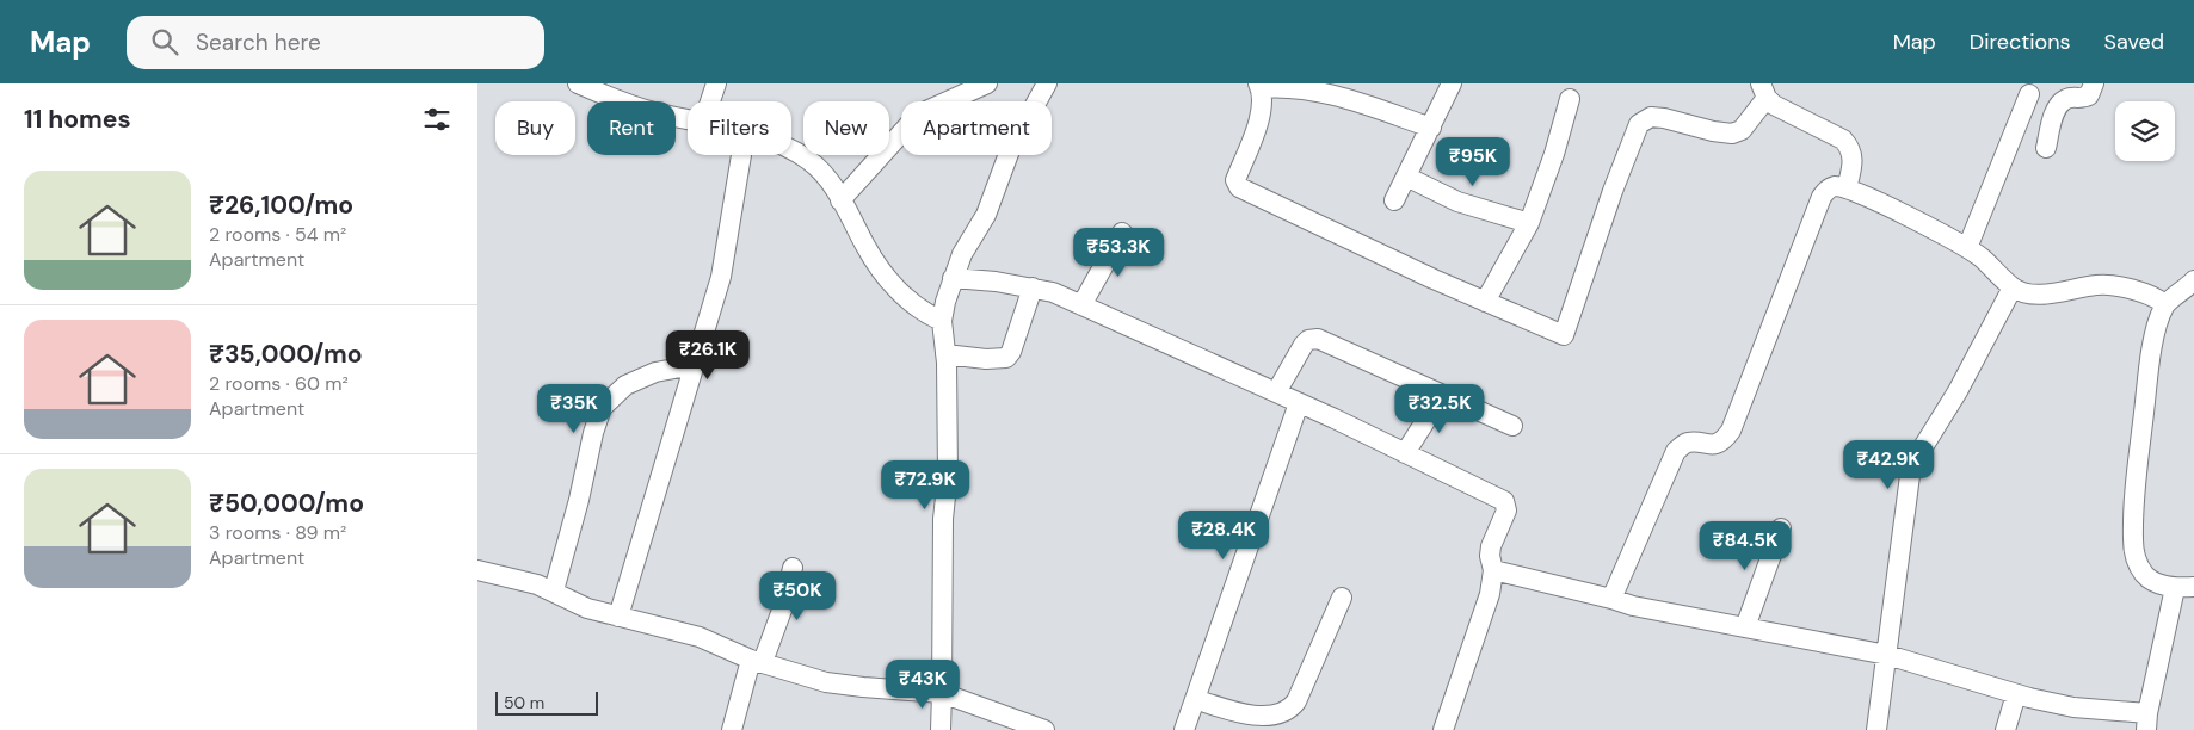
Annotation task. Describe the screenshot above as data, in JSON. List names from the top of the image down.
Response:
{
  "scale_bar": "50 m",
  "page": {
    "header": "Map",
    "search": "Search here",
    "nav": ["Map", "Directions", "Saved"],
    "heading": "11 homes",
    "chip": [
      "Buy",
      "Rent",
      "Filters",
      "New",
      "Apartment"
    ],
    "price": [
      "₹95K",
      "₹53.3K",
      "₹26.1K",
      "₹35K",
      "₹32.5K",
      "₹42.9K",
      "₹72.9K",
      "₹28.4K",
      "₹84.5K",
      "₹50K",
      "₹43K"
    ],
    "list": [
      {
        "name": "₹26,100/mo",
        "note": "2 rooms · 54 m² · Apartment"
      },
      {
        "name": "₹35,000/mo",
        "note": "2 rooms · 60 m² · Apartment"
      },
      {
        "name": "₹50,000/mo",
        "note": "3 rooms · 89 m² · Apartment"
      }
    ],
    "scale": "50 m"
  }
}
